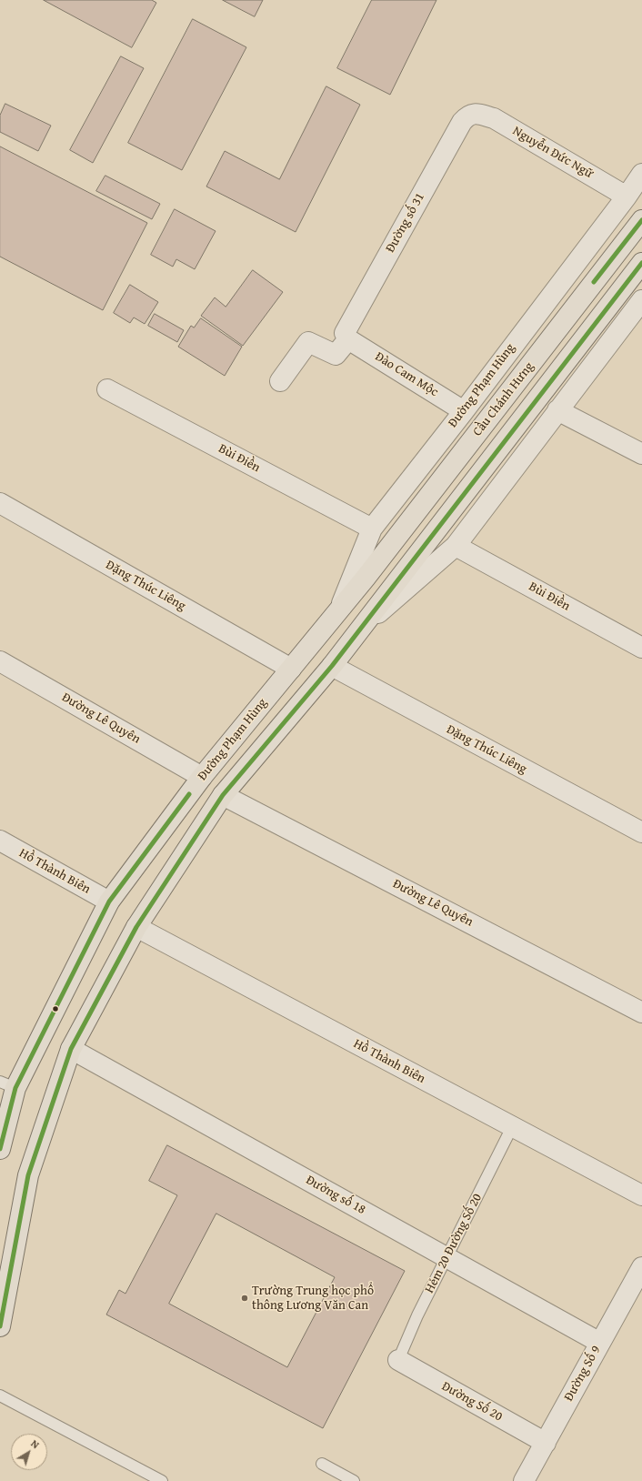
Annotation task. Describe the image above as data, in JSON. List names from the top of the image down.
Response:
{
  "streets": {
    "main road": ["Đường Phạm Hùng", "Cầu Chánh Hưng"],
    "street": [
      "Nguyễn Đức Ngữ",
      "Đường số 31",
      "Đào Cam Mộc",
      "Bùi Điền",
      "Đặng Thúc Liêng",
      "Đường Lê Quyên",
      "Hồ Thành Biên",
      "Đường số 18",
      "Đường Số 9",
      "Đường Số 20"
    ],
    "lane": ["Hẻm 20 Đường Số 20"]
  },
  "crossings": [
    ["Nguyễn Đức Ngữ", "Đường số 31"],
    ["Nguyễn Đức Ngữ", "Đường Phạm Hùng"],
    ["Đường số 31", "Đào Cam Mộc"],
    ["Đào Cam Mộc", "Đường Phạm Hùng"],
    ["Đường Phạm Hùng", "Cầu Chánh Hưng"],
    ["Đường Phạm Hùng", "Bùi Điền"],
    ["Đường Phạm Hùng", "Đặng Thúc Liêng"],
    ["Đường Phạm Hùng", "Đường Lê Quyên"],
    ["Đường Phạm Hùng", "Hồ Thành Biên"],
    ["Hồ Thành Biên", "Hẻm 20 Đường Số 20"],
    ["Đường số 18", "Hẻm 20 Đường Số 20"],
    ["Đường số 18", "Đường Số 9"],
    ["Hẻm 20 Đường Số 20", "Đường Số 20"],
    ["Đường Số 9", "Đường Số 20"]
  ],
  "places": ["Trường Trung học phổ thông Lương Văn Can"],
  "north": "top right"
}
